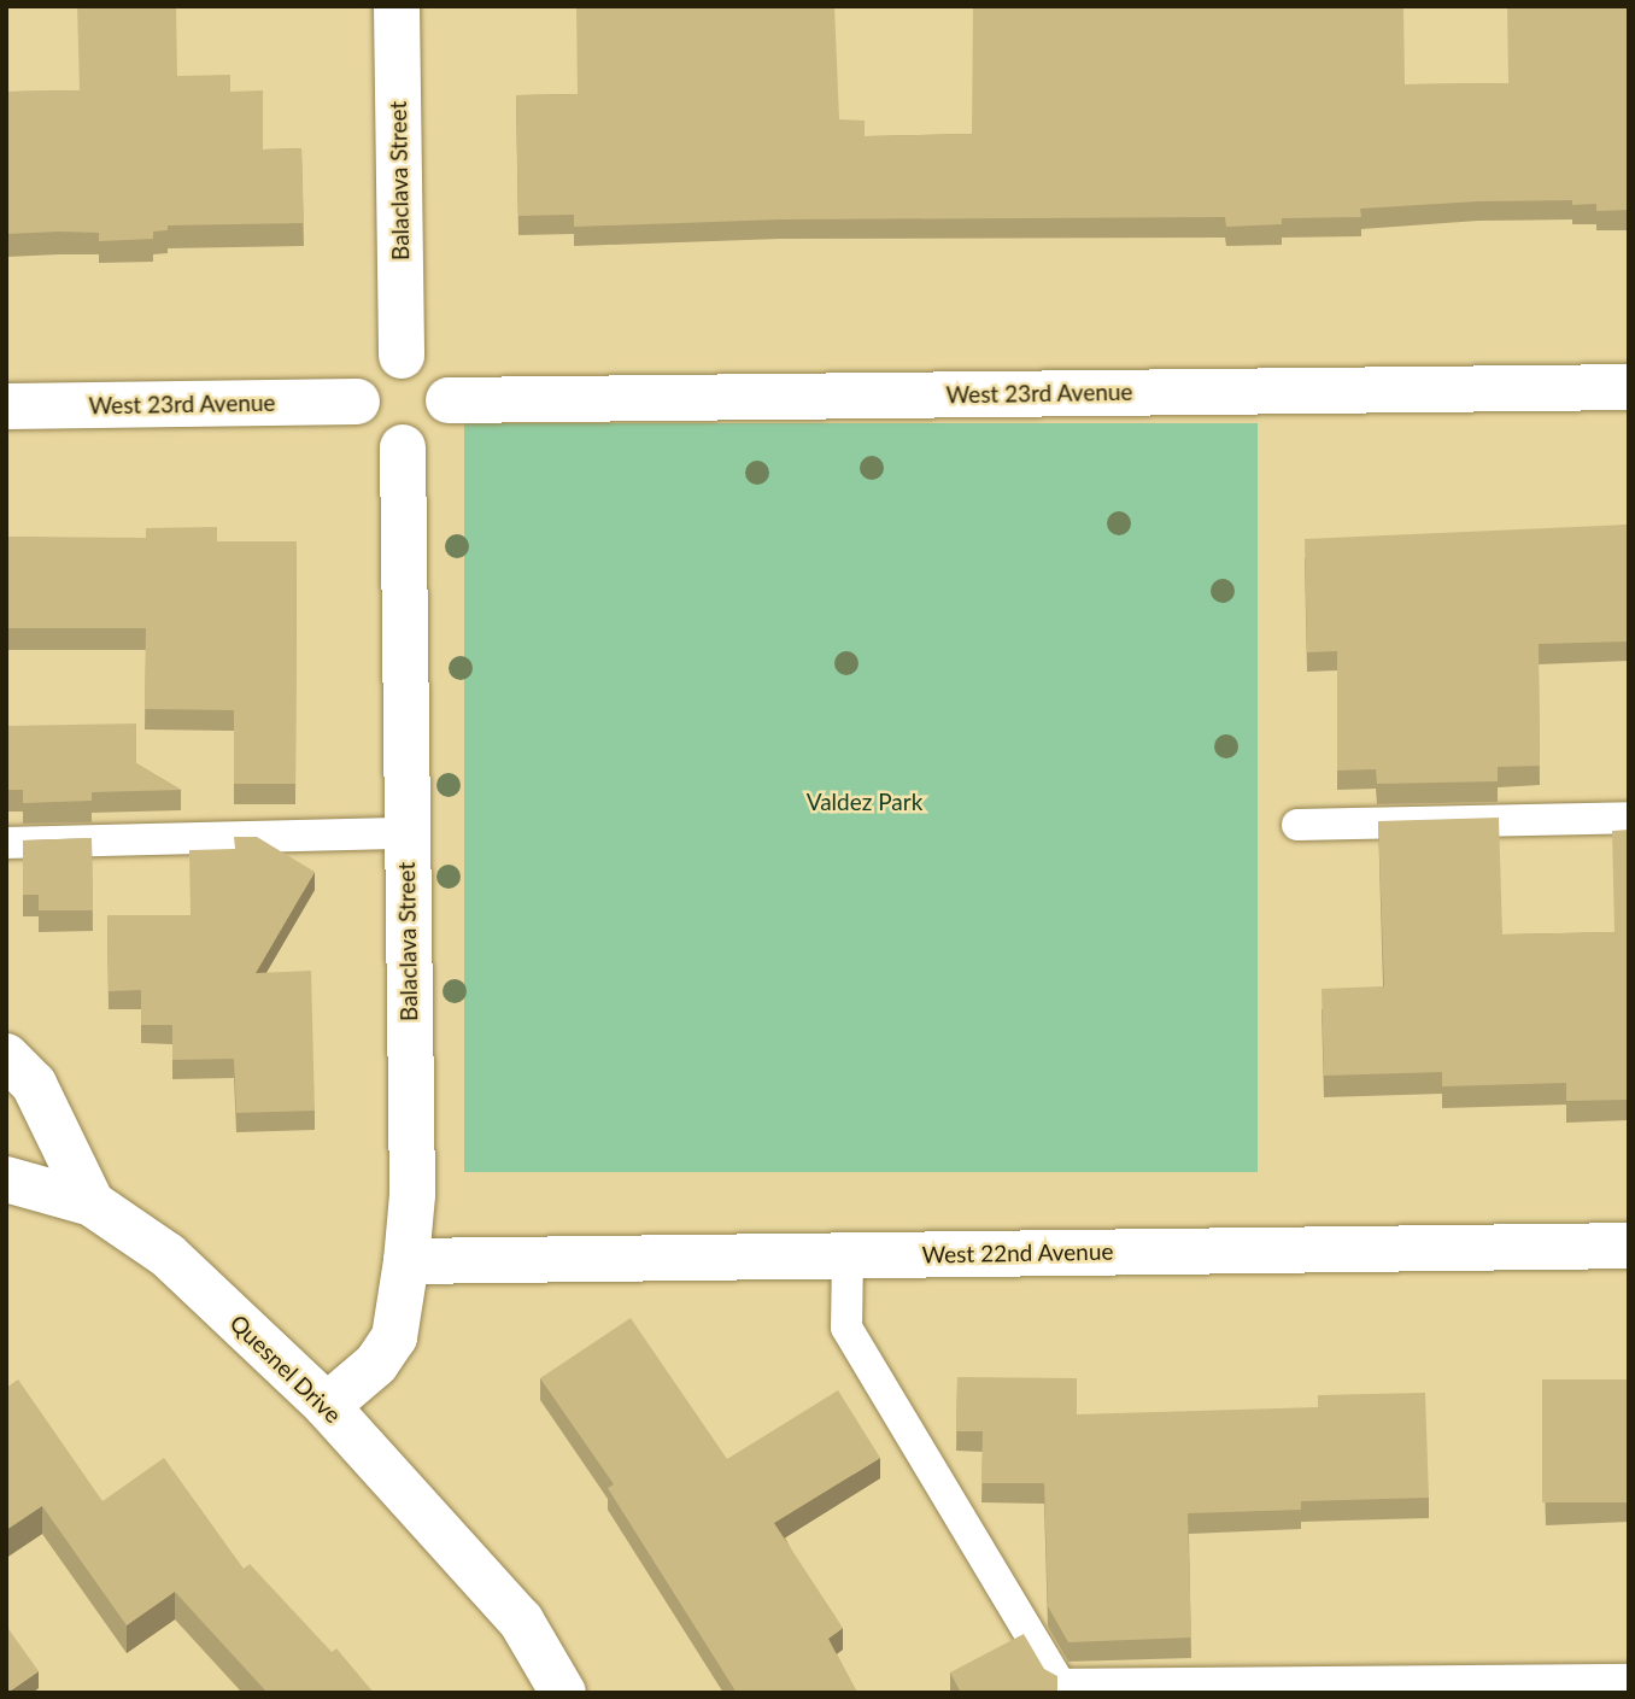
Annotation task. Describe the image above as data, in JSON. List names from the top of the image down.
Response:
{
  "streets": {
    "street": [
      "Balaclava Street",
      "West 23rd Avenue",
      "West 22nd Avenue",
      "Quesnel Drive"
    ]
  },
  "crossings": [
    ["Balaclava Street", "West 23rd Avenue"],
    ["Balaclava Street", "West 22nd Avenue"],
    ["Balaclava Street", "Quesnel Drive"]
  ],
  "parks": ["Valdez Park"]
}
